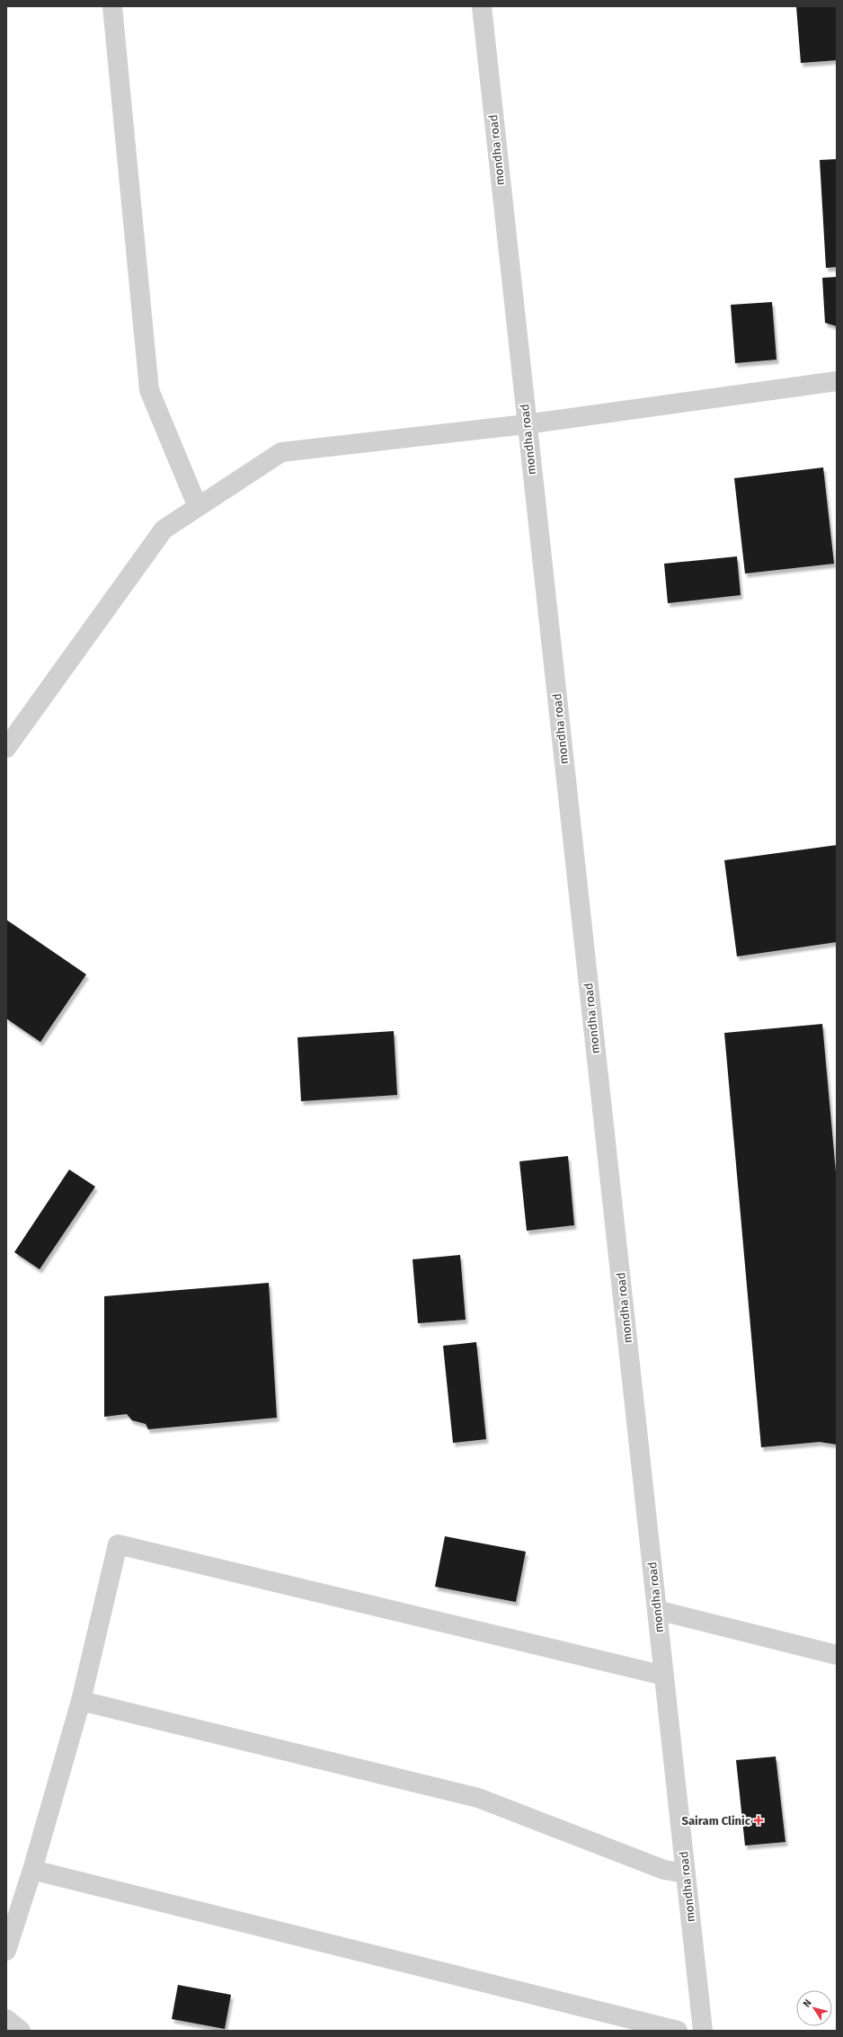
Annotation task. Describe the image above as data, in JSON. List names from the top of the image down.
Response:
{
  "streets": {
    "street": ["mondha road"]
  },
  "places": {
    "health": ["Sairam Clinic"]
  },
  "north": "top left"
}
